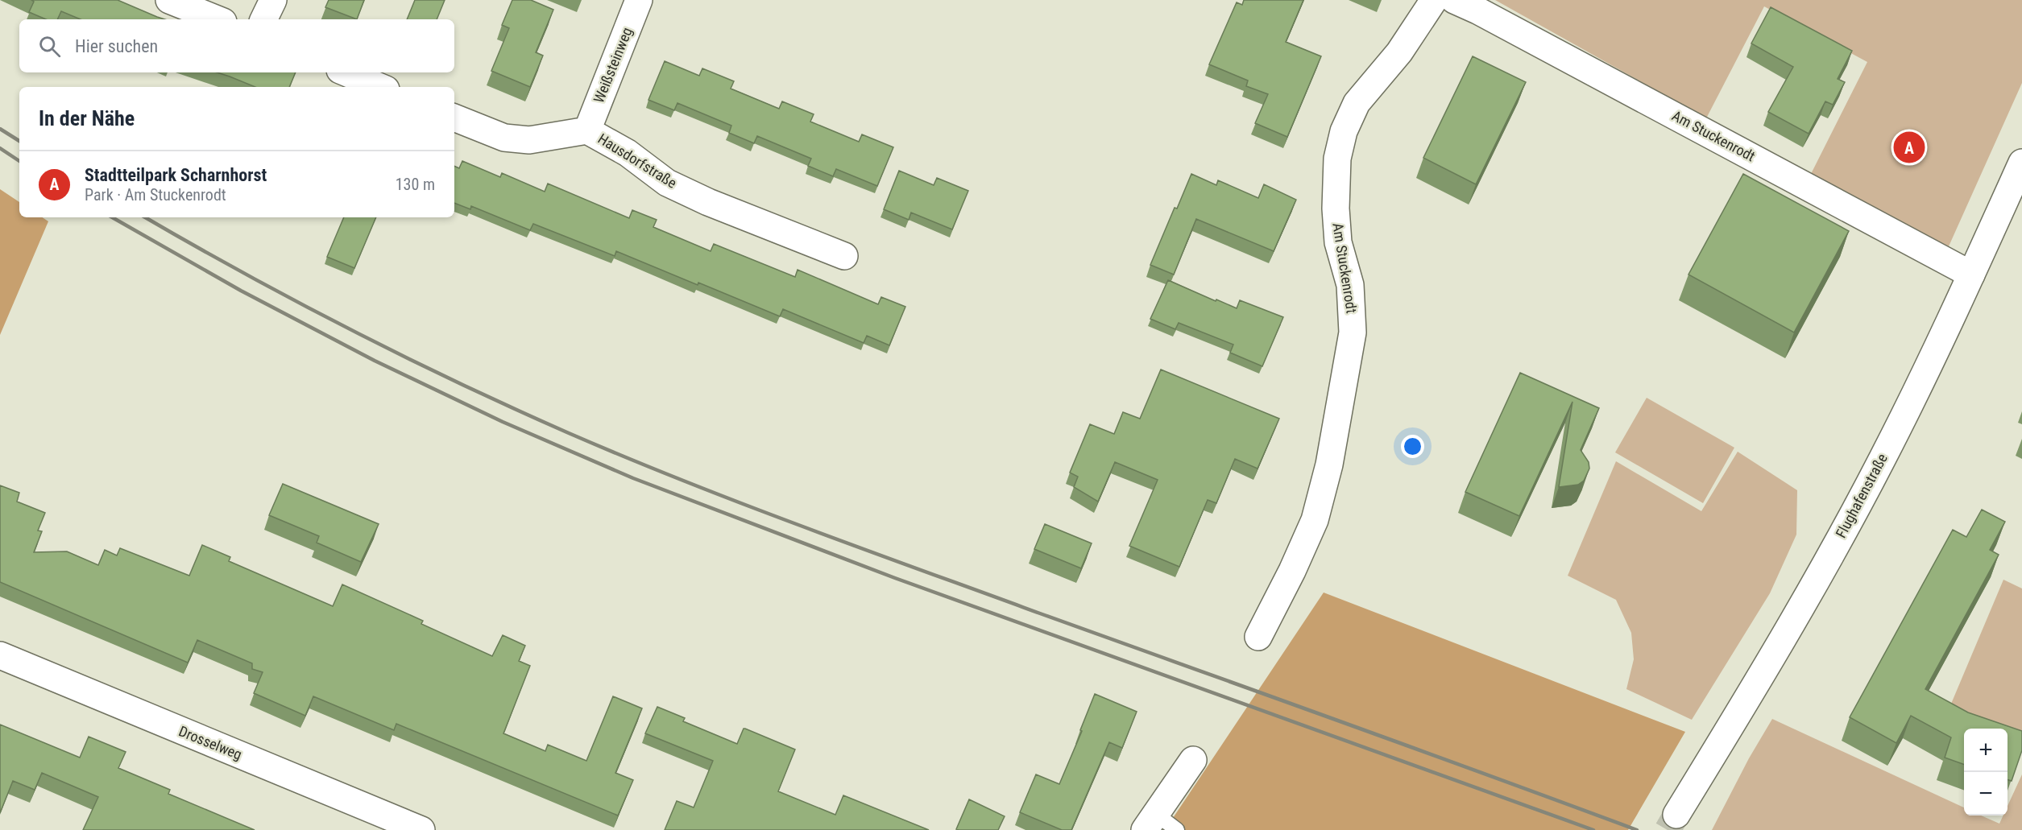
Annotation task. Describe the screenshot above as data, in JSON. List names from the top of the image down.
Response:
{
  "streets": {
    "street": [
      "Weißsteinweg",
      "Am Stuckenrodt",
      "Hausdorfstraße",
      "Flughafenstraße",
      "Drosselweg"
    ]
  },
  "crossings": [
    ["Weißsteinweg", "Hausdorfstraße"],
    ["Am Stuckenrodt", "Flughafenstraße"]
  ],
  "page": {
    "search": "Hier suchen",
    "heading": "In der Nähe",
    "pins": "A",
    "list": [
      {
        "mark": "A",
        "name": "Stadtteilpark Scharnhorst",
        "note": "Park · Am Stuckenrodt",
        "value": "130 m"
      }
    ],
    "map_buttons": ["+", "−"]
  }
}
